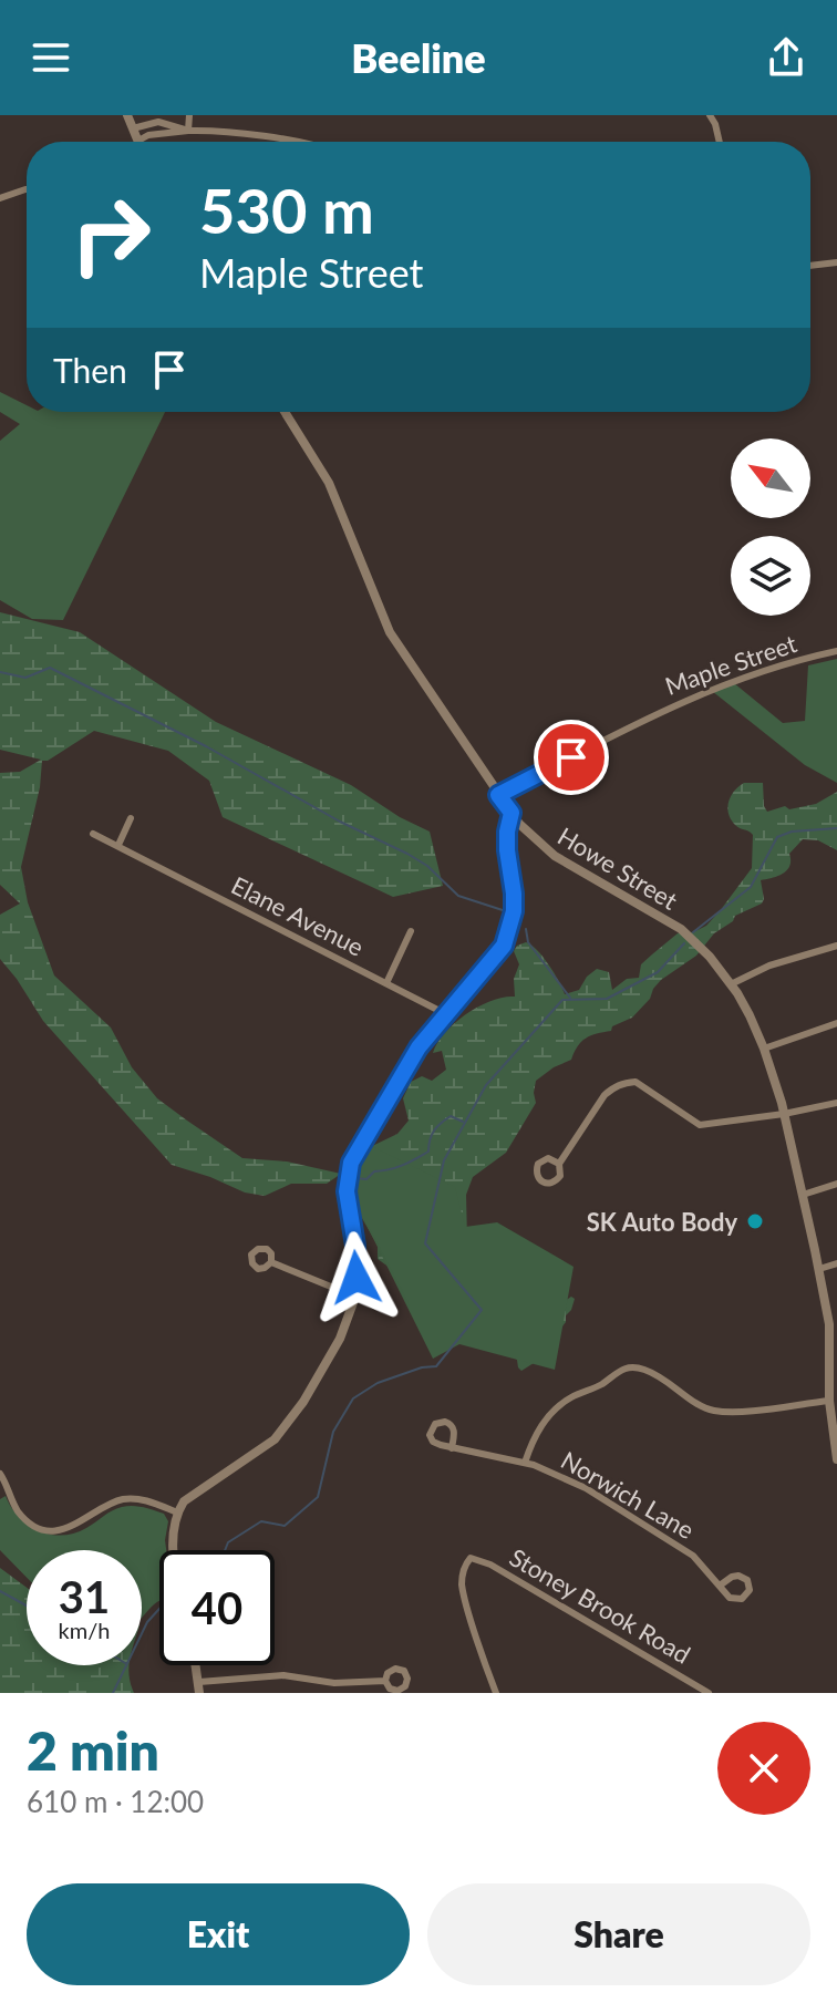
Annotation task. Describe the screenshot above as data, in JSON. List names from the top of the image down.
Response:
{
  "streets": {
    "street": [
      "Maple Street",
      "Howe Street",
      "Elane Avenue",
      "Norwich Lane",
      "Stoney Brook Road"
    ]
  },
  "crossings": [
    ["Maple Street", "Howe Street"]
  ],
  "places": ["SK Auto Body"],
  "north": "top left",
  "page": {
    "header": "Beeline",
    "turn": ["530 m", "Maple Street"],
    "then": "Then",
    "speed": "31 km/h",
    "limit": "40",
    "heading": ["2 min", "610 m · 12:00"],
    "buttons": ["Exit", "Share"]
  }
}
